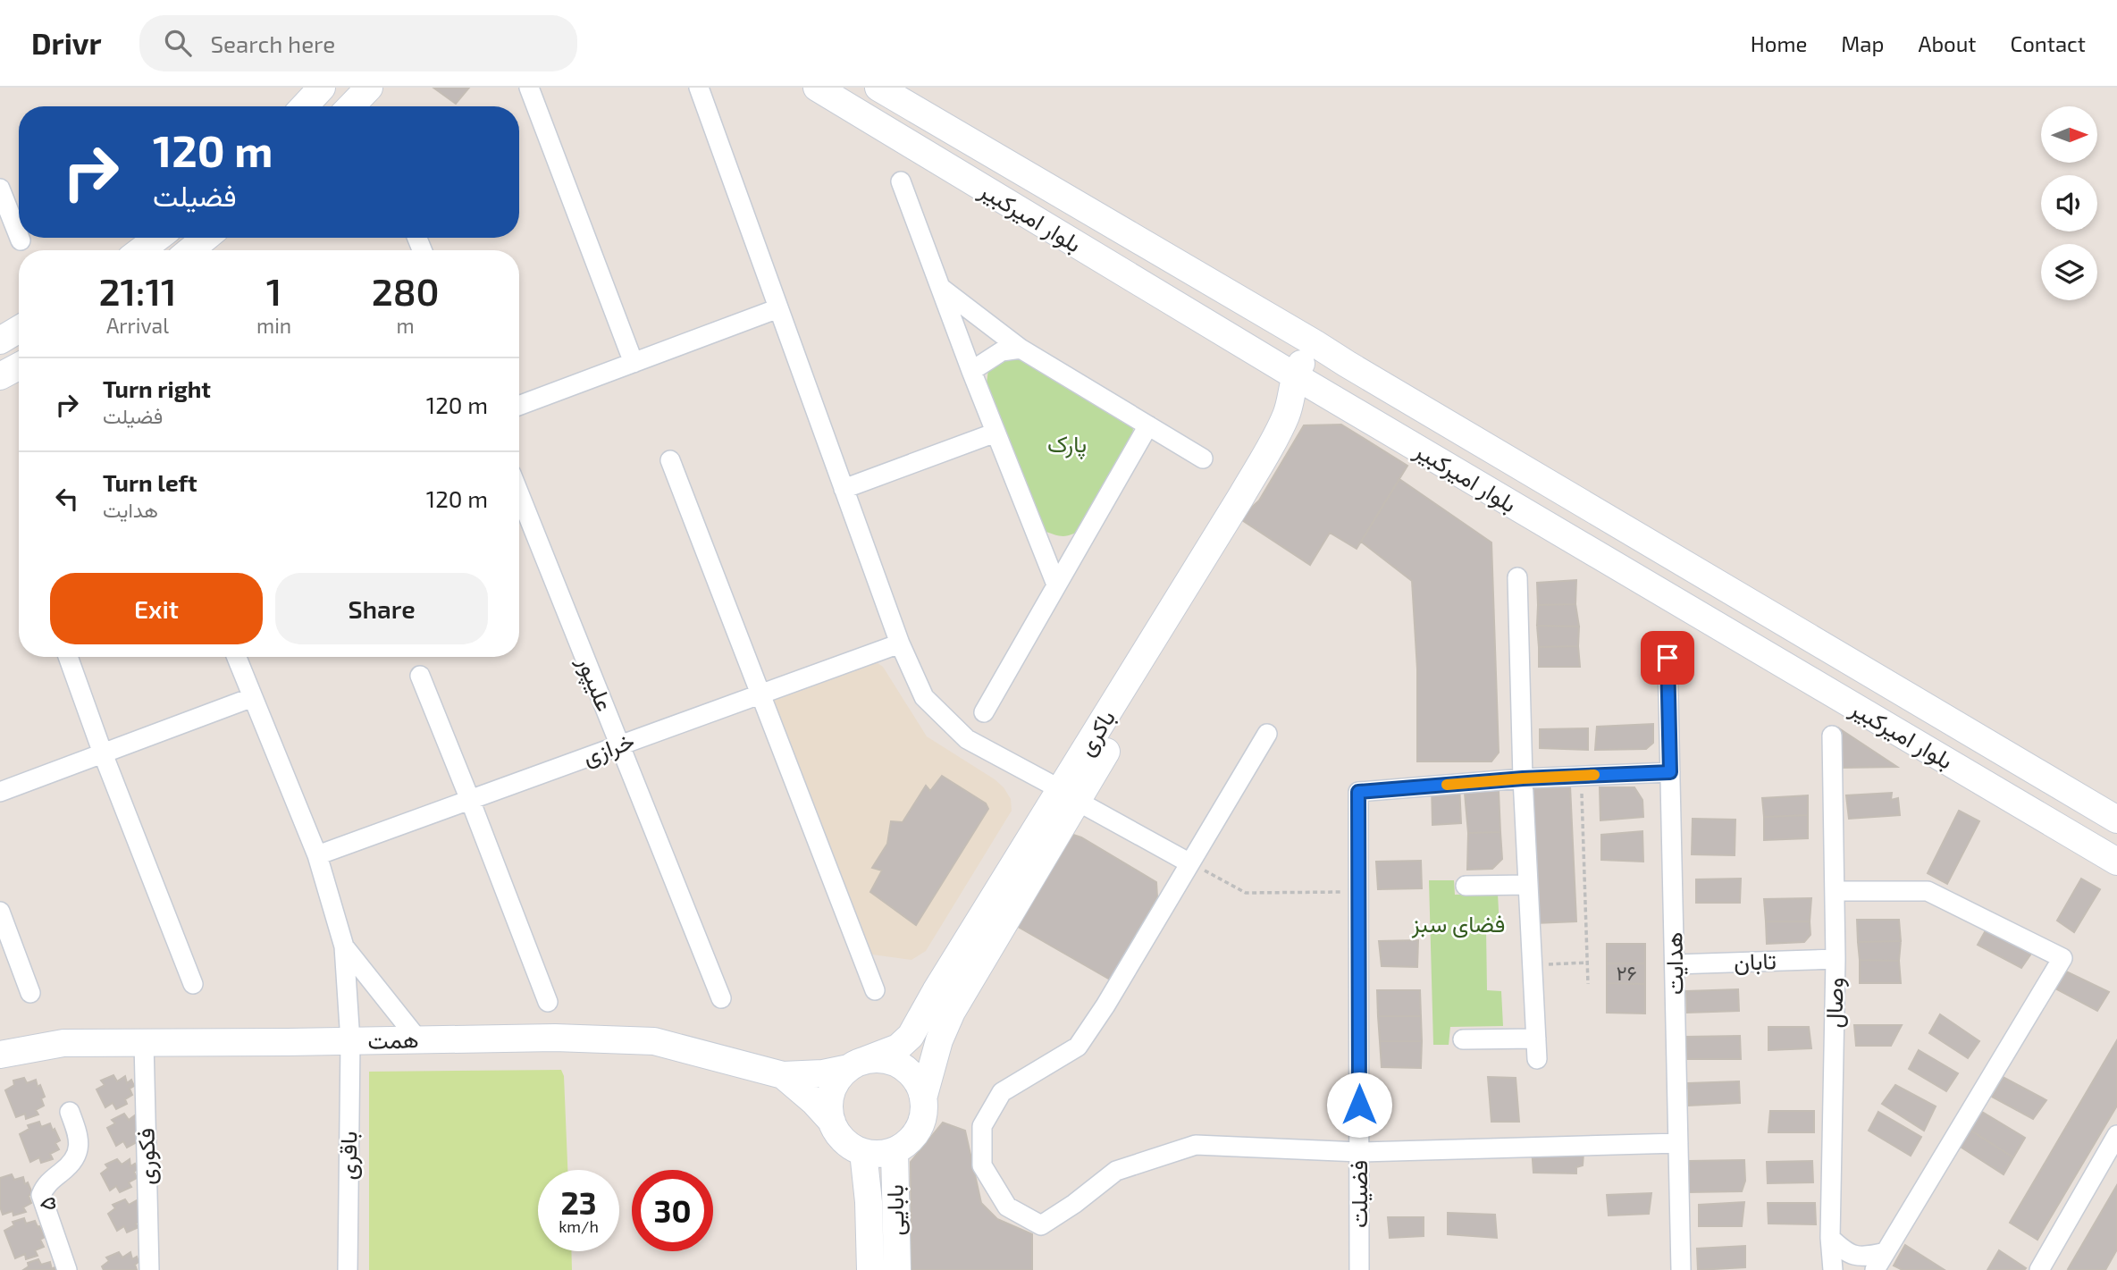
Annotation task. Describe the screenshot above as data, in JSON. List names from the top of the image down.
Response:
{
  "streets": {
    "street": [
      "بلوار امیرکبیر",
      "علیپور",
      "باکری",
      "خرازی",
      "تابان",
      "هدایت",
      "وصال",
      "همت",
      "باقری",
      "فکوری",
      "فضیلت",
      "۵",
      "بابایی"
    ]
  },
  "crossings": [
    ["بلوار امیرکبیر", "باکری"],
    ["علیپور", "خرازی"],
    ["باکری", "بابایی"],
    ["تابان", "هدایت"],
    ["تابان", "وصال"],
    ["هدایت", "فضیلت"],
    ["همت", "باقری"],
    ["همت", "فکوری"]
  ],
  "parks": ["پارک", "فضای سبز"],
  "house_numbers": ["۲۶"],
  "north": "right",
  "page": {
    "header": "Drivr",
    "search": "Search here",
    "nav": [
      "Home",
      "Map",
      "About",
      "Contact"
    ],
    "turn": ["120 m", "فضیلت"],
    "eta": [
      "21:11",
      "Arrival",
      "1",
      "min",
      "280",
      "m"
    ],
    "list": [
      {
        "name": "Turn right",
        "note": "فضیلت",
        "value": "120 m"
      },
      {
        "name": "Turn left",
        "note": "هدایت",
        "value": "120 m"
      }
    ],
    "buttons": ["Exit", "Share"],
    "speed": "23 km/h",
    "limit": "30"
  }
}
